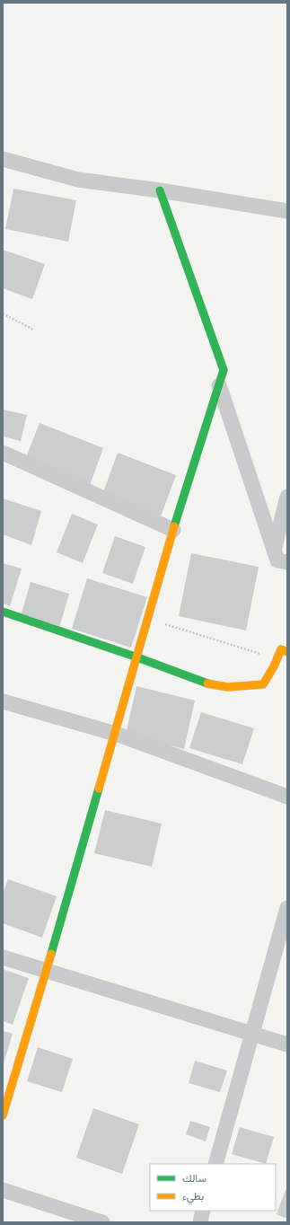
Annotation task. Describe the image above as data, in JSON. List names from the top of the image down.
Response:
{
  "legend": ["سالك", "بطيء"]
}
